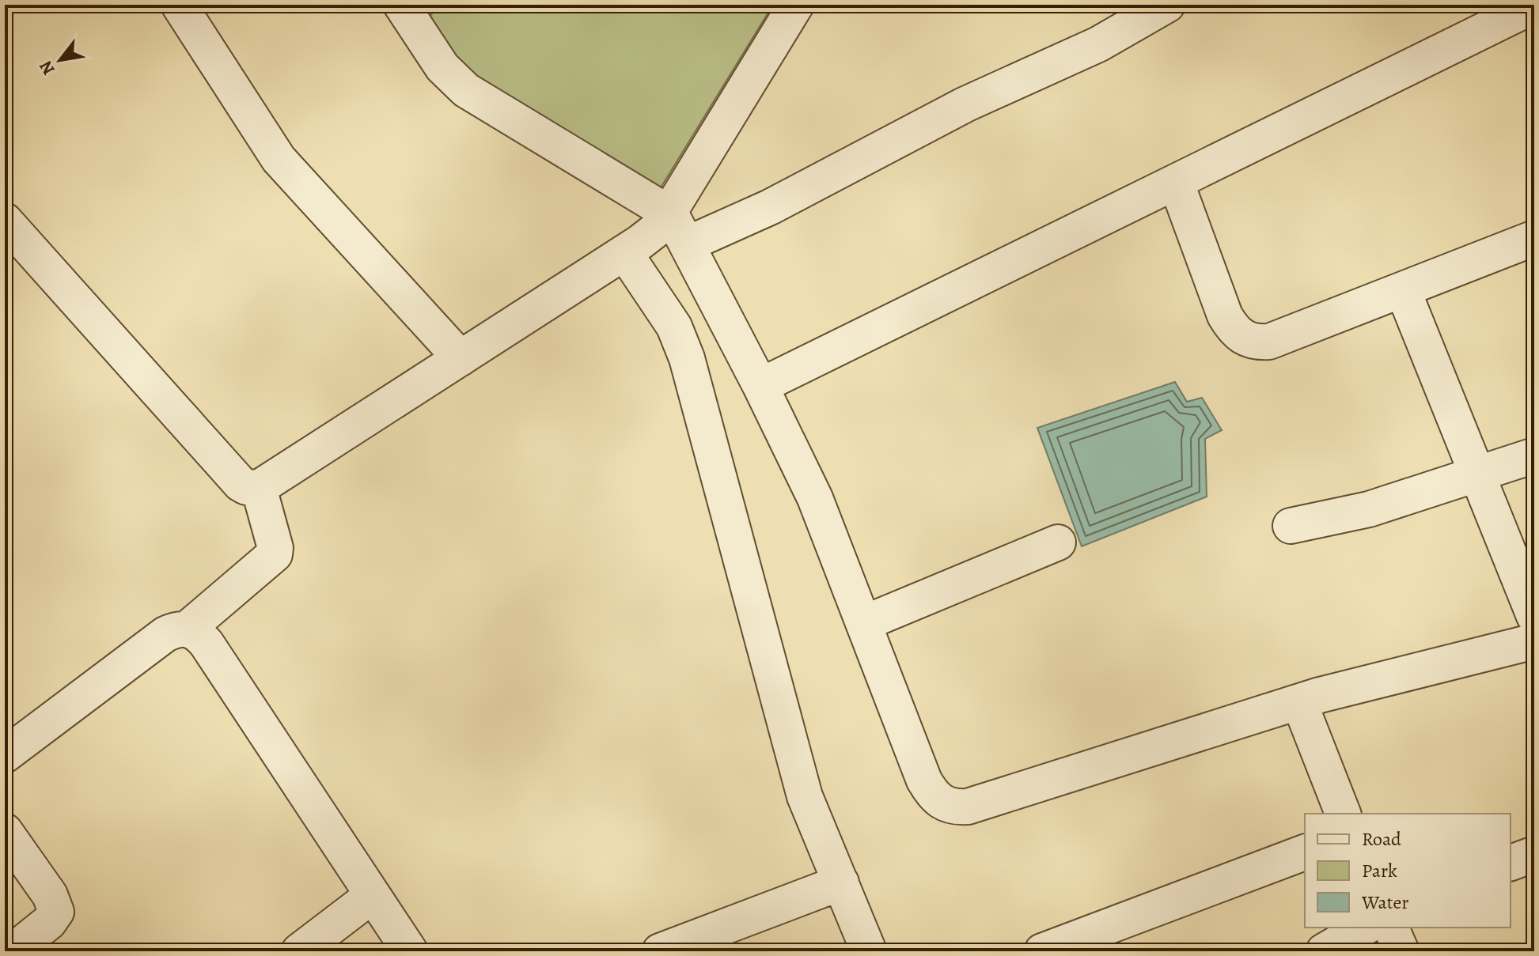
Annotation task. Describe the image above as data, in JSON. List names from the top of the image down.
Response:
{
  "legend": ["Road", "Park", "Water"],
  "north": "bottom left"
}
